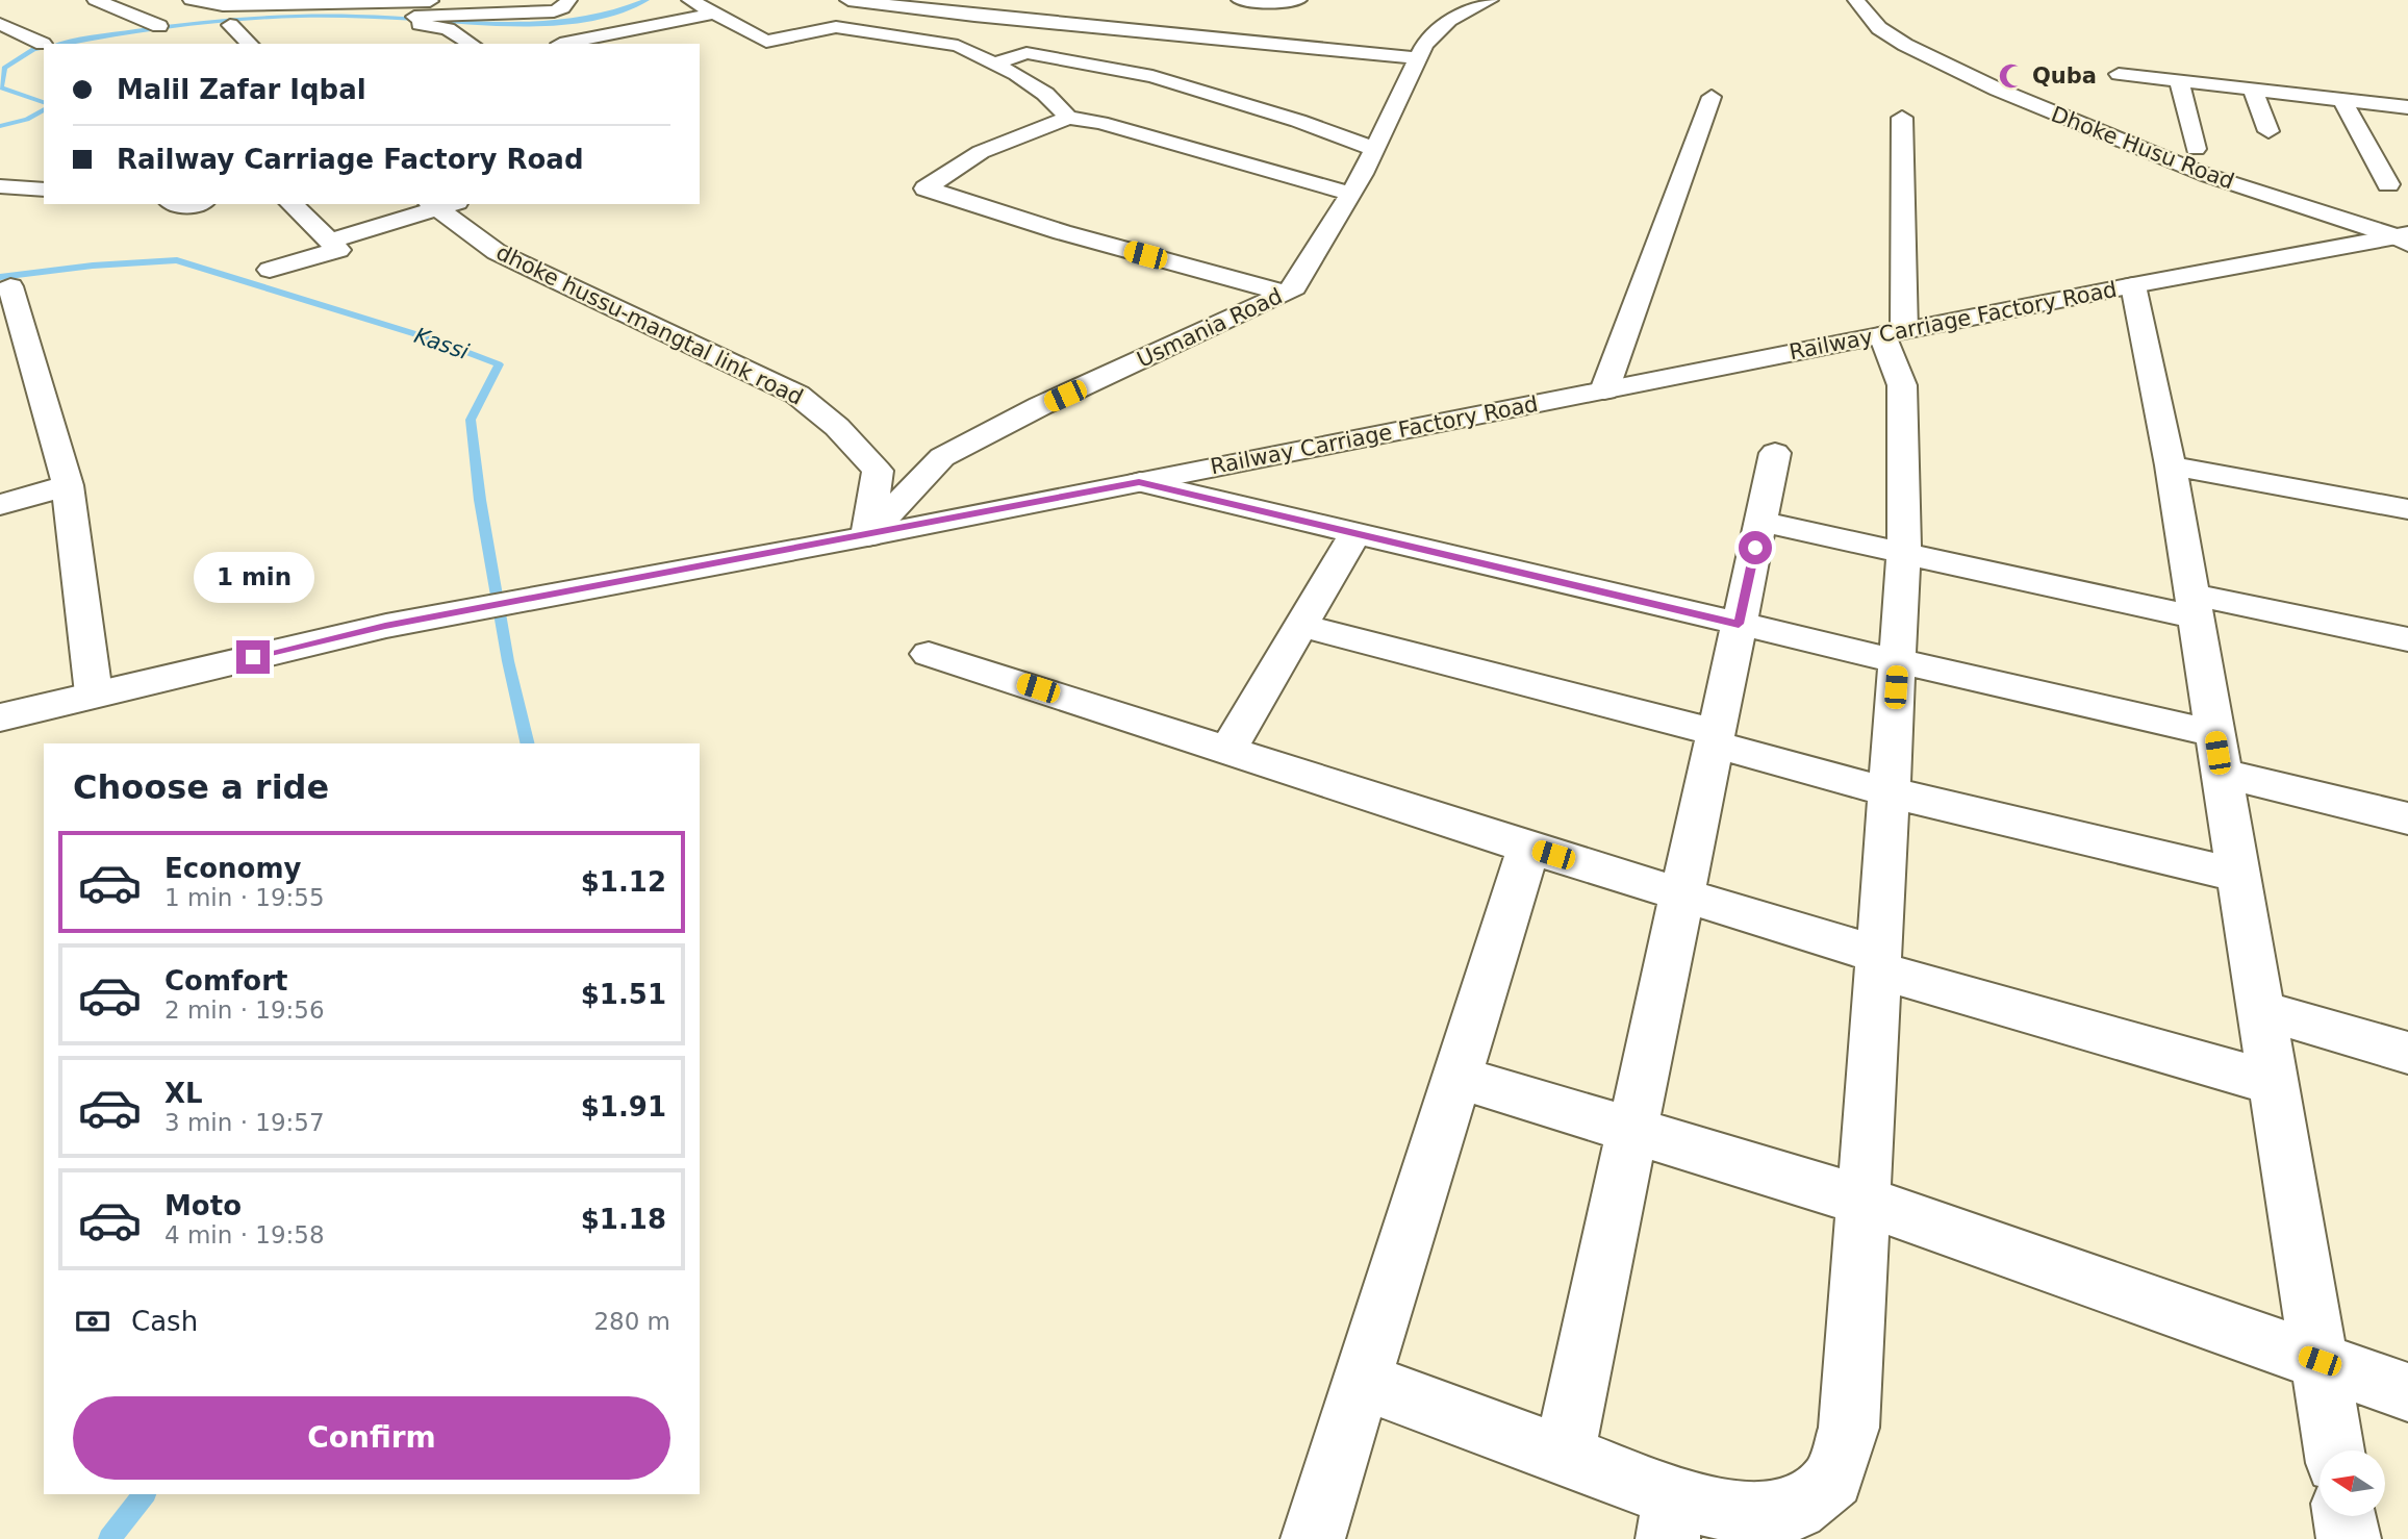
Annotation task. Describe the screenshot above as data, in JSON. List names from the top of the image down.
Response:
{
  "streets": {
    "street": [
      "Dhoke Husu Road",
      "Railway Carriage Factory Road",
      "dhoke hussu-mangtal link road",
      "Usmania Road"
    ]
  },
  "crossings": [
    ["Dhoke Husu Road", "Railway Carriage Factory Road"],
    ["Railway Carriage Factory Road", "dhoke hussu-mangtal link road"],
    ["Railway Carriage Factory Road", "Usmania Road"],
    ["dhoke hussu-mangtal link road", "Usmania Road"]
  ],
  "water": ["Kassi"],
  "places": {
    "mosque": ["Quba"]
  },
  "north": "left",
  "page": {
    "banner": ["Malil Zafar Iqbal", "Railway Carriage Factory Road"],
    "bubble": "1 min",
    "heading": "Choose a ride",
    "list": [
      {
        "name": "Economy",
        "note": "1 min · 19:55",
        "value": "$1.12"
      },
      {
        "name": "Comfort",
        "note": "2 min · 19:56",
        "value": "$1.51"
      },
      {
        "name": "XL",
        "note": "3 min · 19:57",
        "value": "$1.91"
      },
      {
        "name": "Moto",
        "note": "4 min · 19:58",
        "value": "$1.18"
      }
    ],
    "pay": ["Cash", "280 m"],
    "buttons": "Confirm"
  }
}
